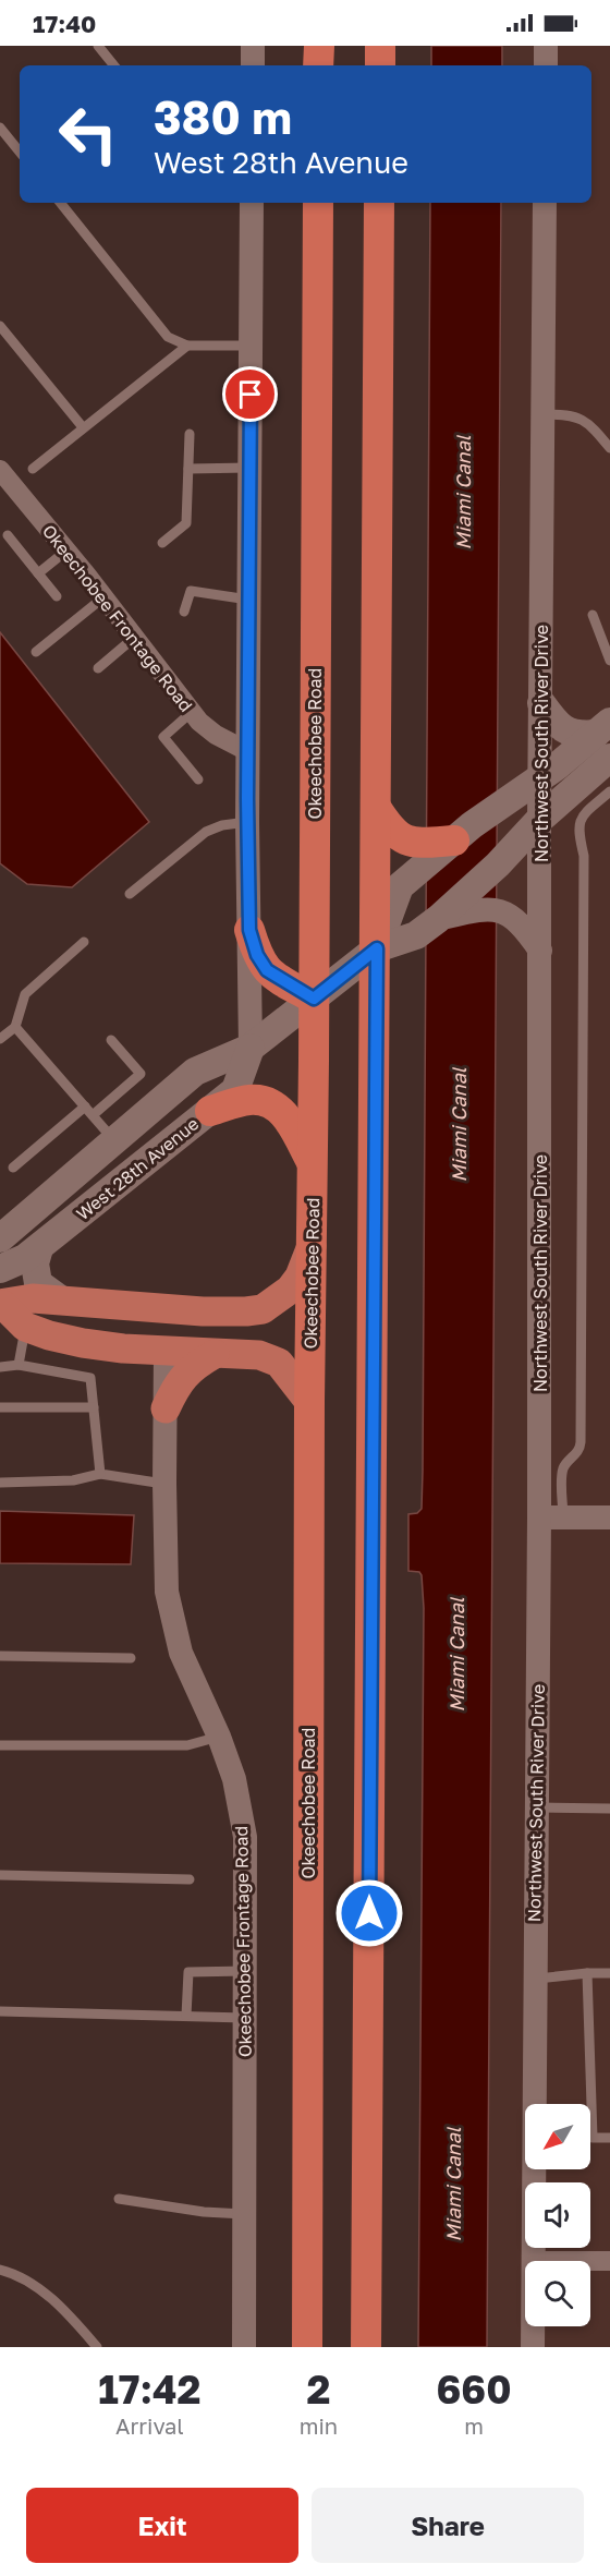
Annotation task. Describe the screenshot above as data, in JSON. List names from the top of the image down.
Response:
{
  "streets": {
    "highway": ["Okeechobee Road"],
    "main road": ["West 28th Avenue"],
    "street": ["Okeechobee Frontage Road", "Northwest South River Drive"]
  },
  "crossings": [
    ["Okeechobee Road", "West 28th Avenue"],
    ["Northwest South River Drive", "West 28th Avenue"]
  ],
  "water": ["Miami Canal"],
  "north": "bottom left",
  "page": {
    "status": "17:40",
    "turn": ["380 m", "West 28th Avenue"],
    "eta": [
      "17:42",
      "Arrival",
      "2",
      "min",
      "660",
      "m"
    ],
    "buttons": ["Exit", "Share"]
  }
}
